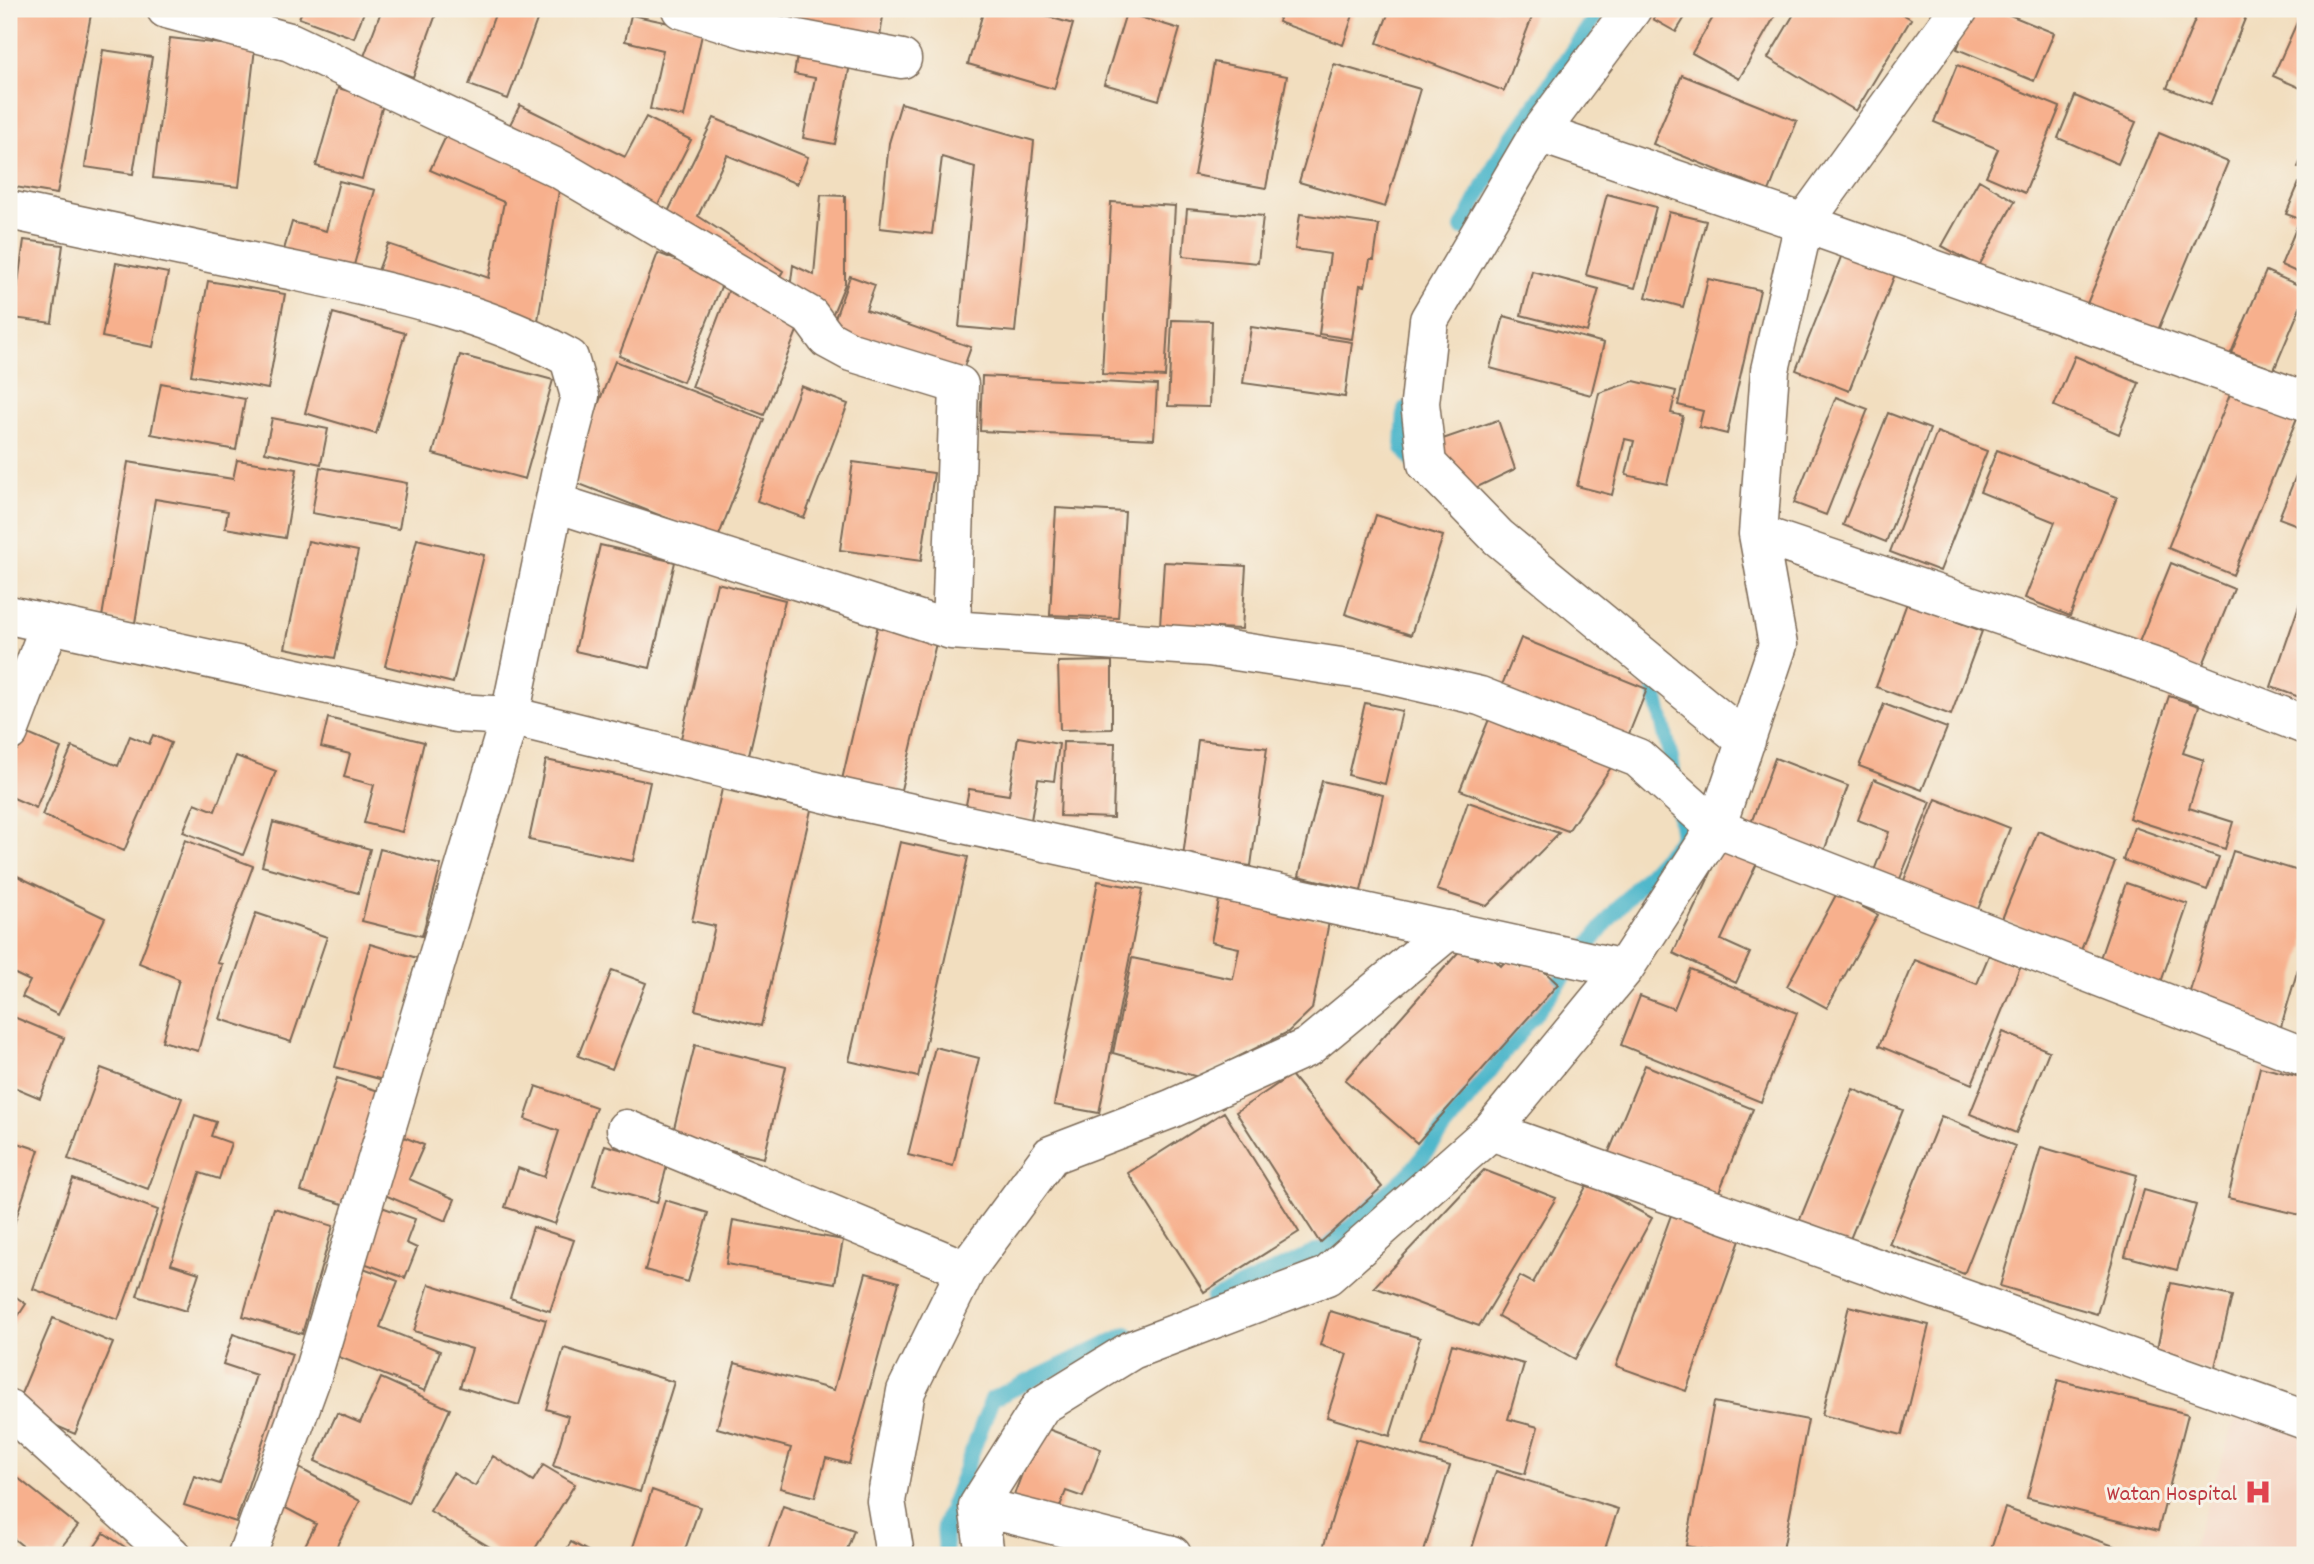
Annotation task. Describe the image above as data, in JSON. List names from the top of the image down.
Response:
{
  "places": {
    "hospital": ["Watan Hospital"]
  }
}
